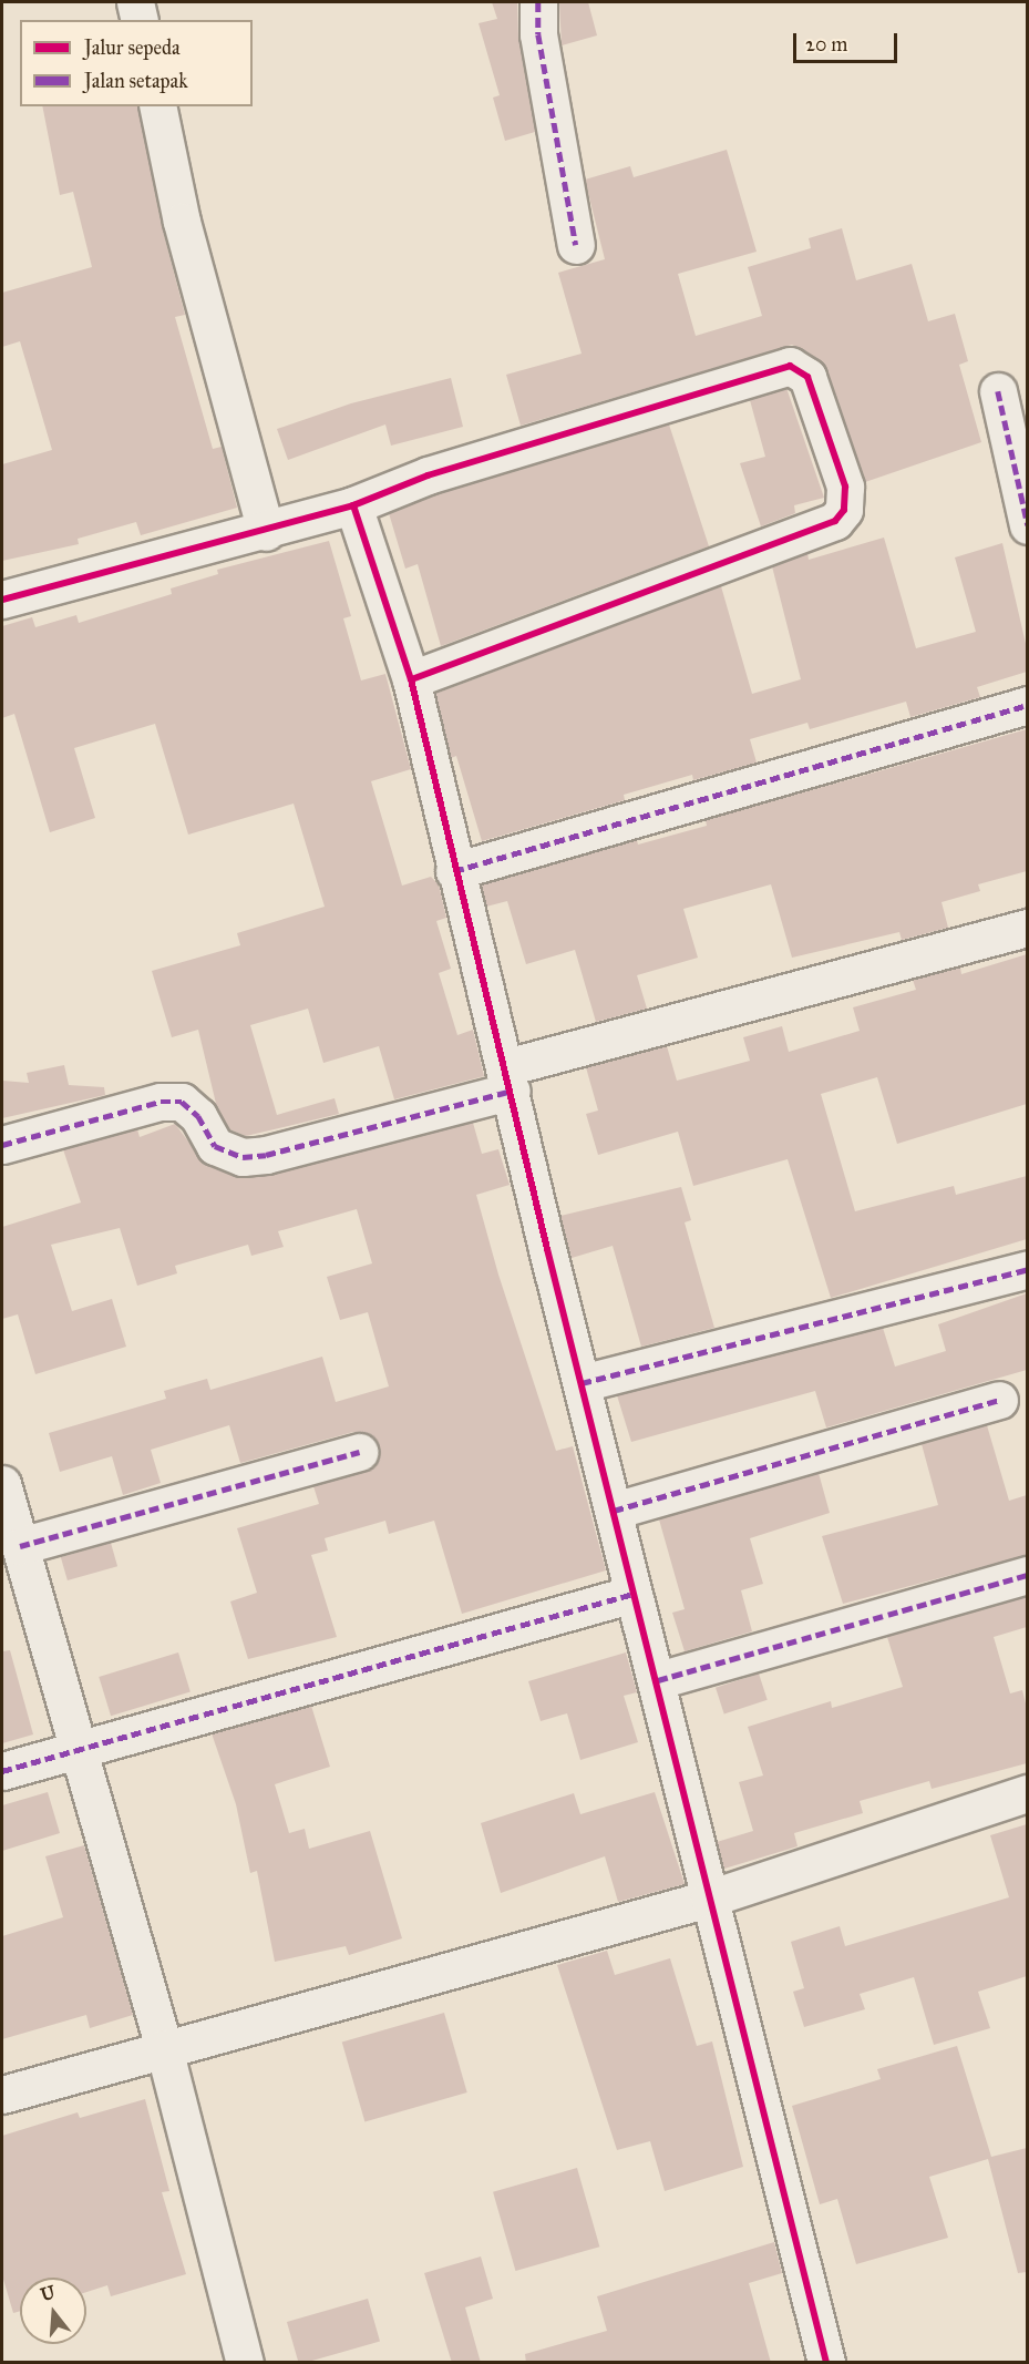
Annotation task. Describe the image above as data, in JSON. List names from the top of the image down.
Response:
{
  "legend": ["Jalur sepeda", "Jalan setapak"],
  "scale_bar": "20 m",
  "north": "top"
}
